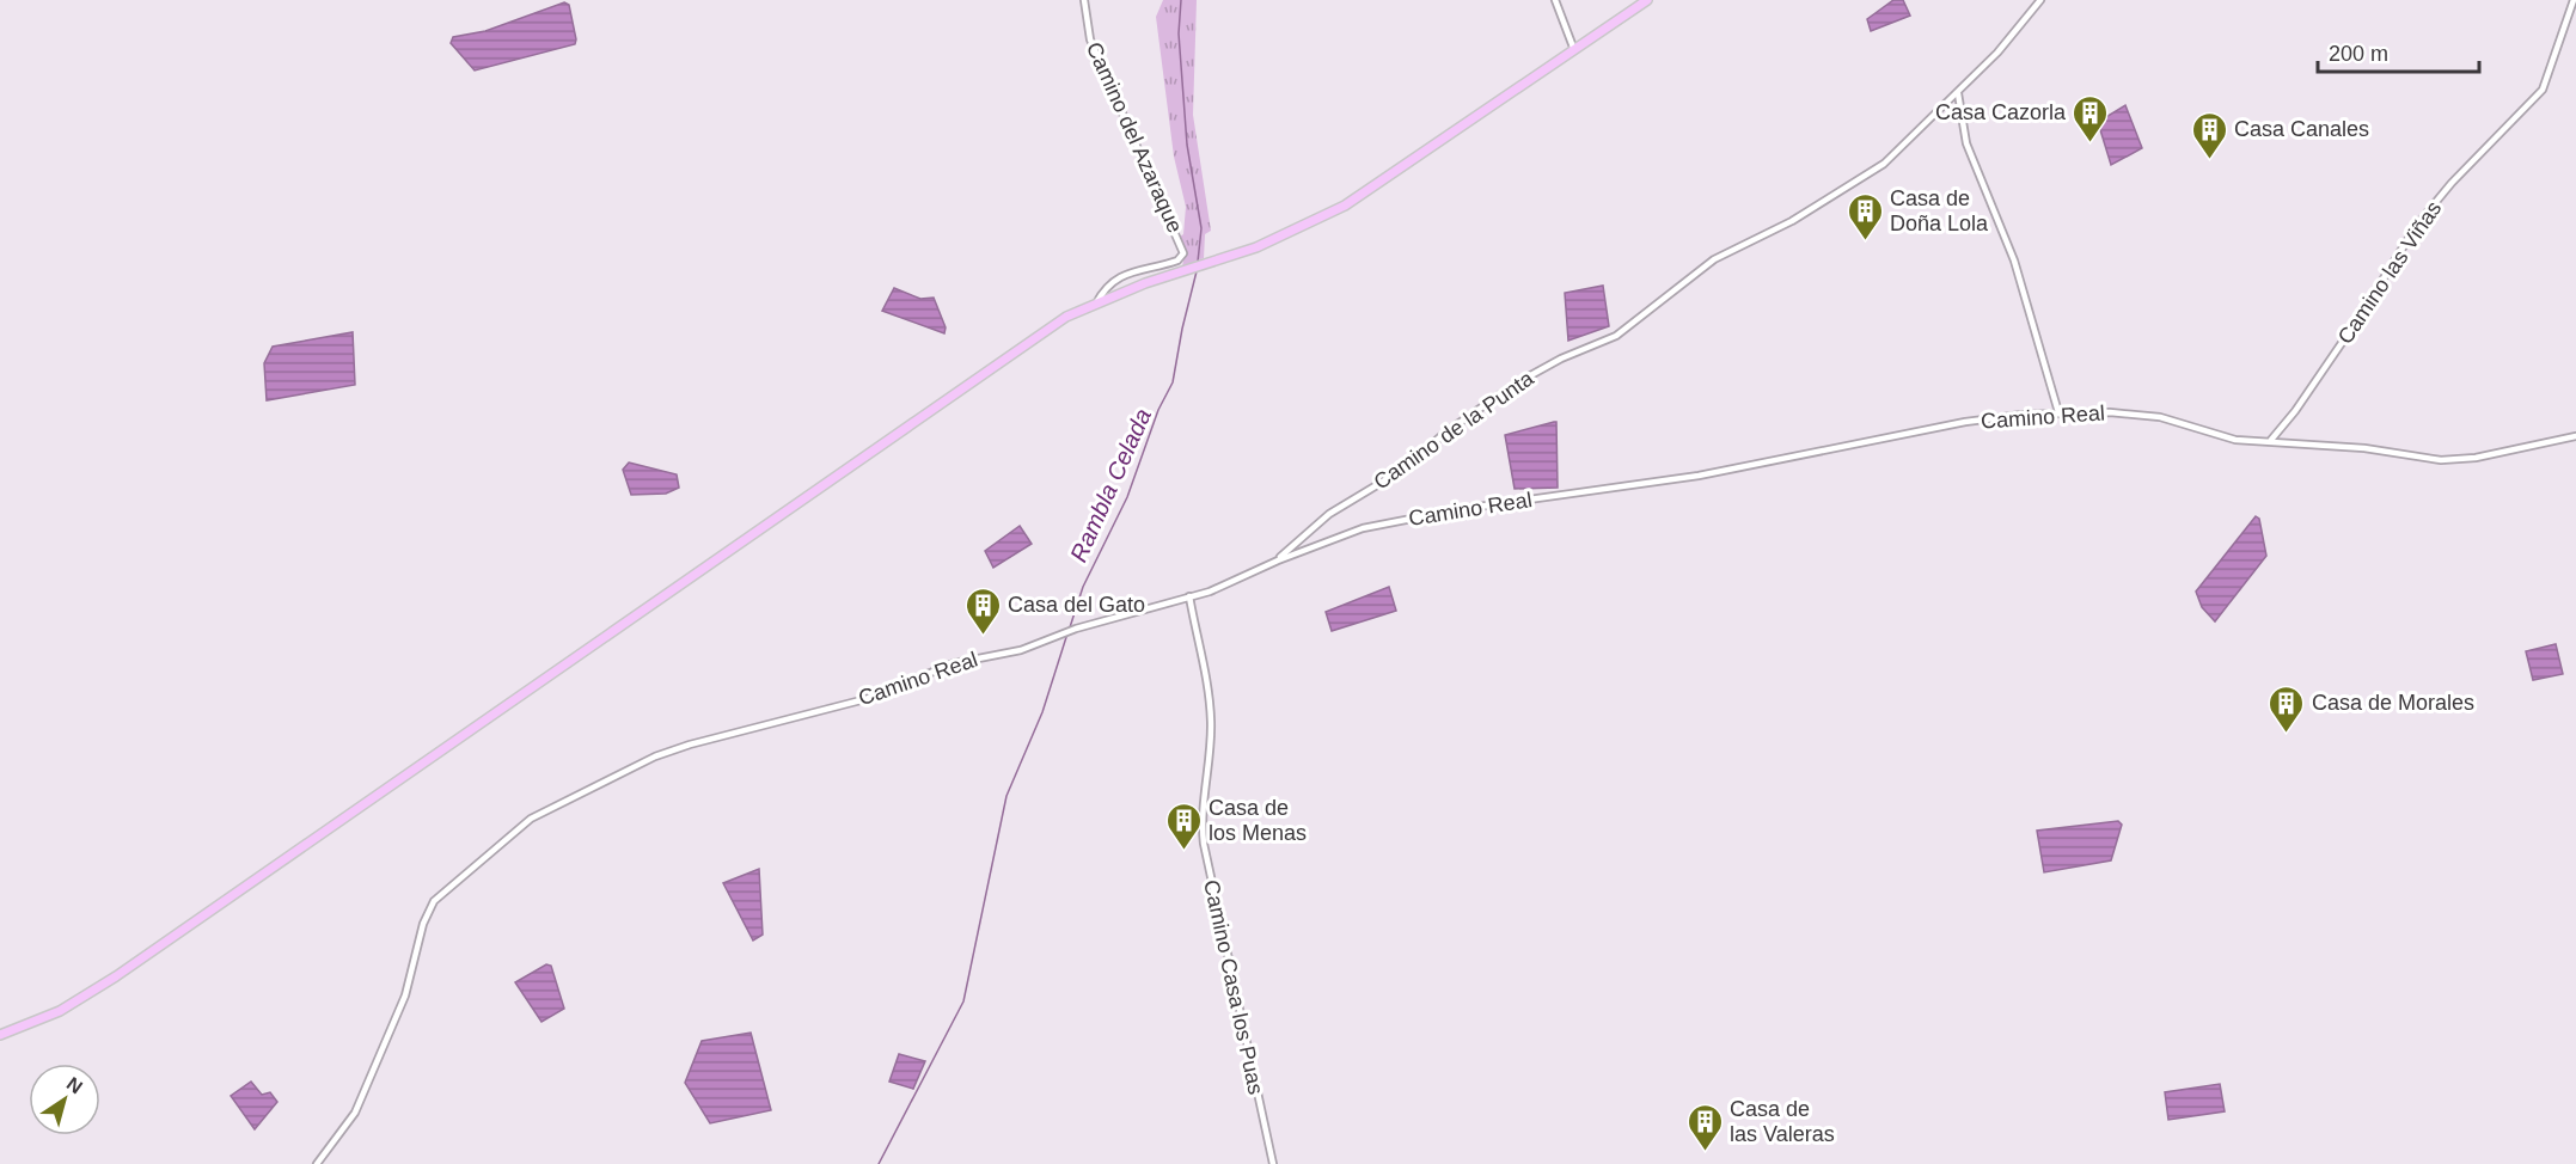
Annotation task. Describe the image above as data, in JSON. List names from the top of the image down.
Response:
{
  "streets": {
    "street": [
      "Camino del Azaraque",
      "Camino las Viñas",
      "Camino Real",
      "Camino de la Punta",
      "Camino Casa los Puas"
    ]
  },
  "crossings": [
    ["Camino las Viñas", "Camino Real"],
    ["Camino Real", "Camino de la Punta"],
    ["Camino Real", "Camino Casa los Puas"]
  ],
  "water": ["Rambla Celada"],
  "places": {
    "building": [
      "Casa Cazorla",
      "Casa Canales",
      "Casa de Doña Lola",
      "Casa del Gato",
      "Casa de Morales",
      "Casa de los Menas",
      "Casa de las Valeras"
    ]
  },
  "scale_bar": "200 m",
  "north": "top right"
}
